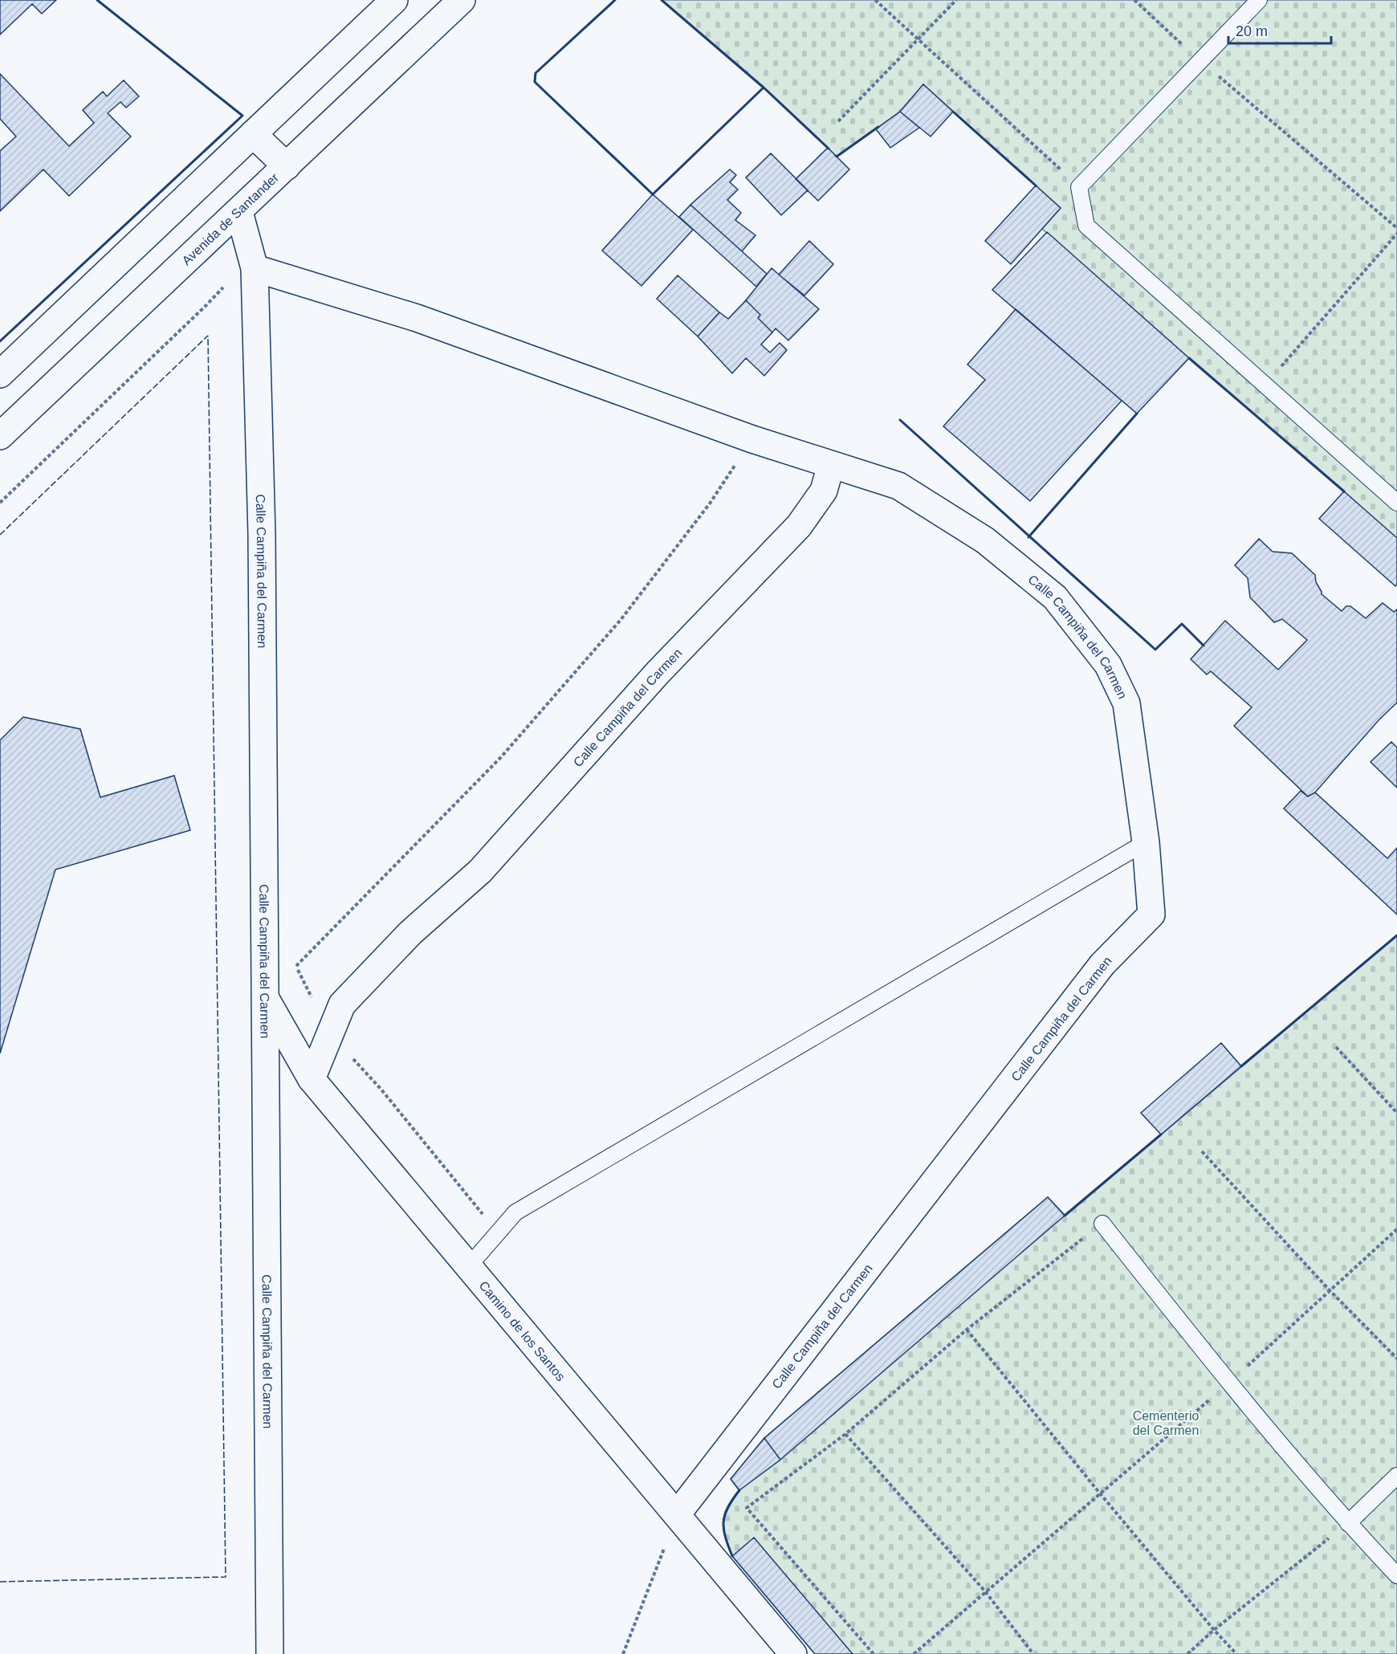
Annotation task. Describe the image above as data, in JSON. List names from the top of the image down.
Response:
{
  "streets": {
    "street": ["Avenida de Santander", "Calle Campiña del Carmen", "Camino de los Santos"]
  },
  "crossings": [
    ["Avenida de Santander", "Calle Campiña del Carmen"],
    ["Calle Campiña del Carmen", "Camino de los Santos"]
  ],
  "parks": ["Cementerio del Carmen"],
  "scale_bar": "20 m"
}
